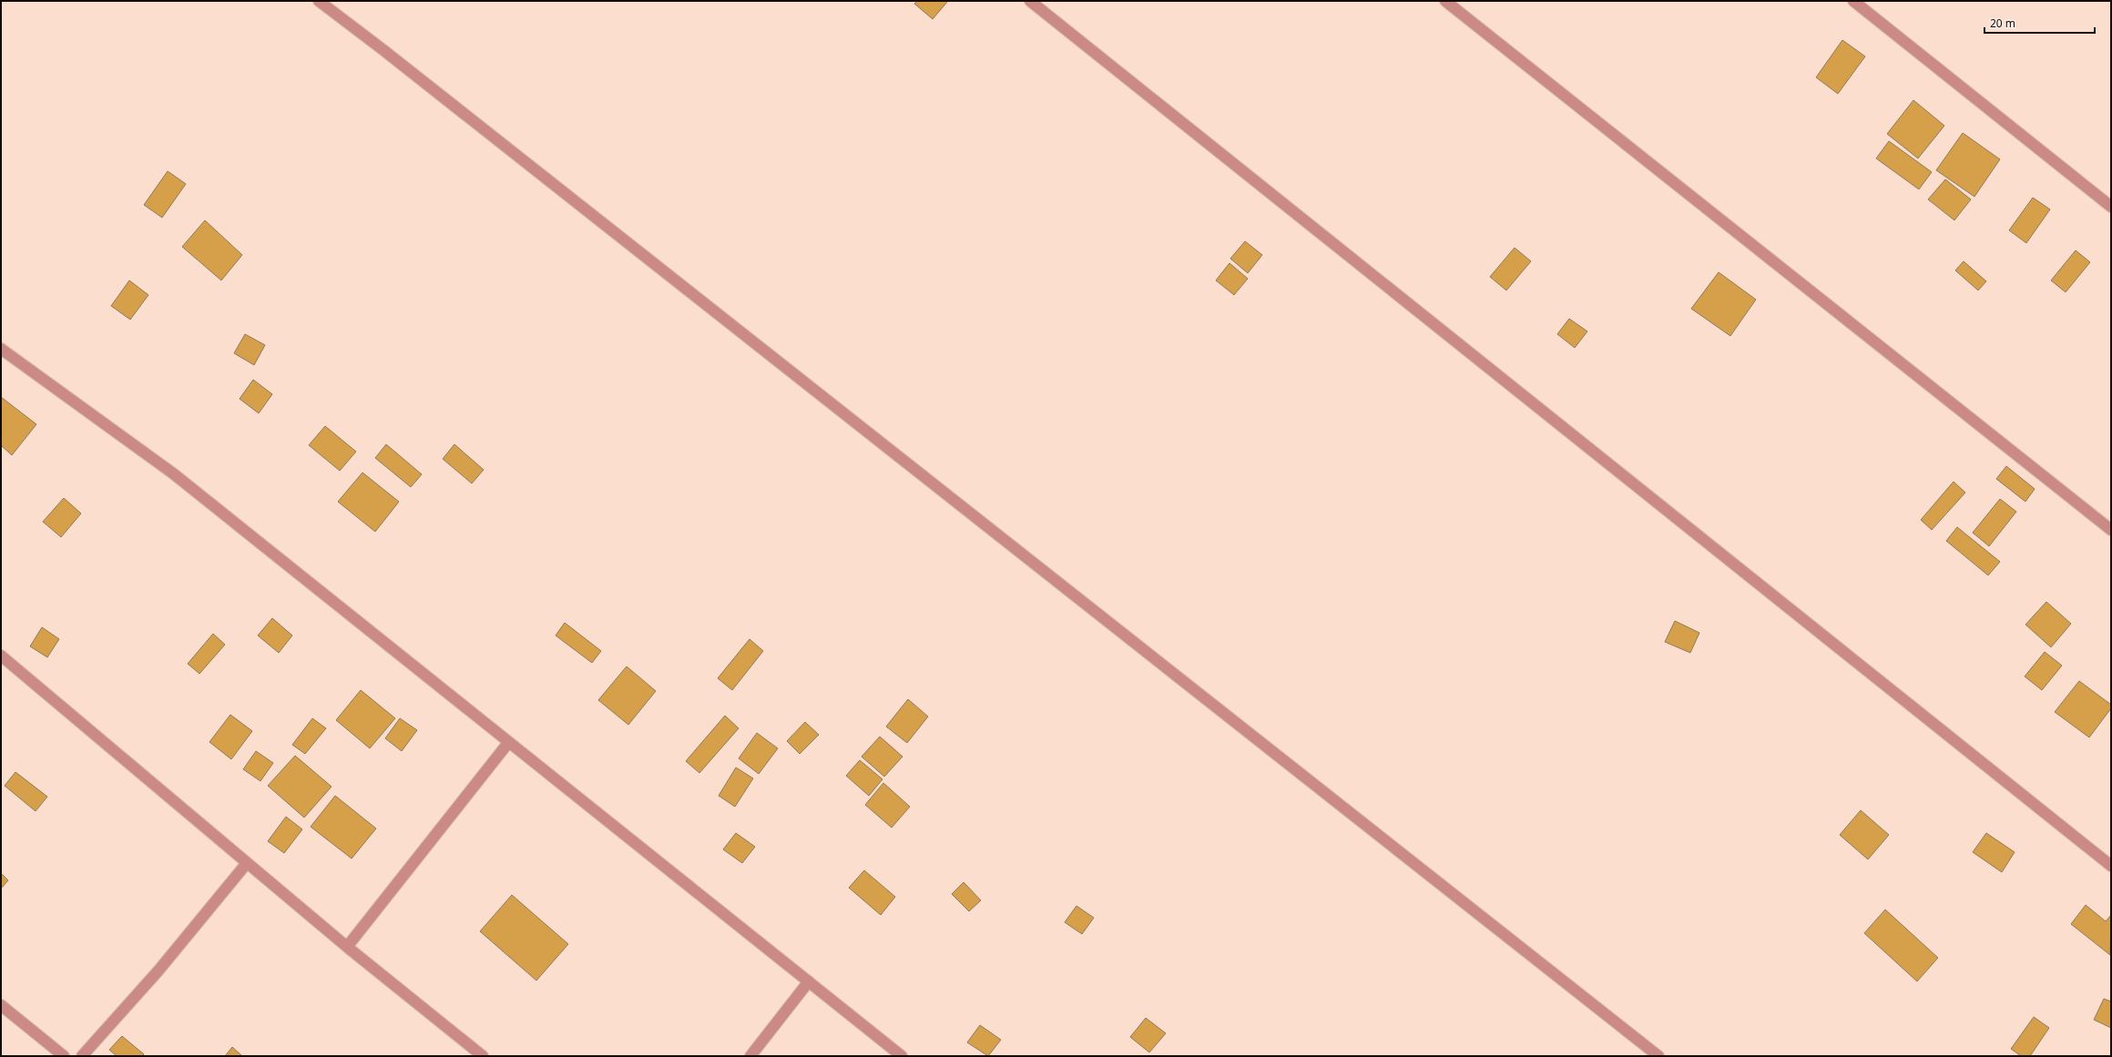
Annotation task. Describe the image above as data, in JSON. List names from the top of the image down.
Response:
{
  "scale_bar": "20 m"
}
